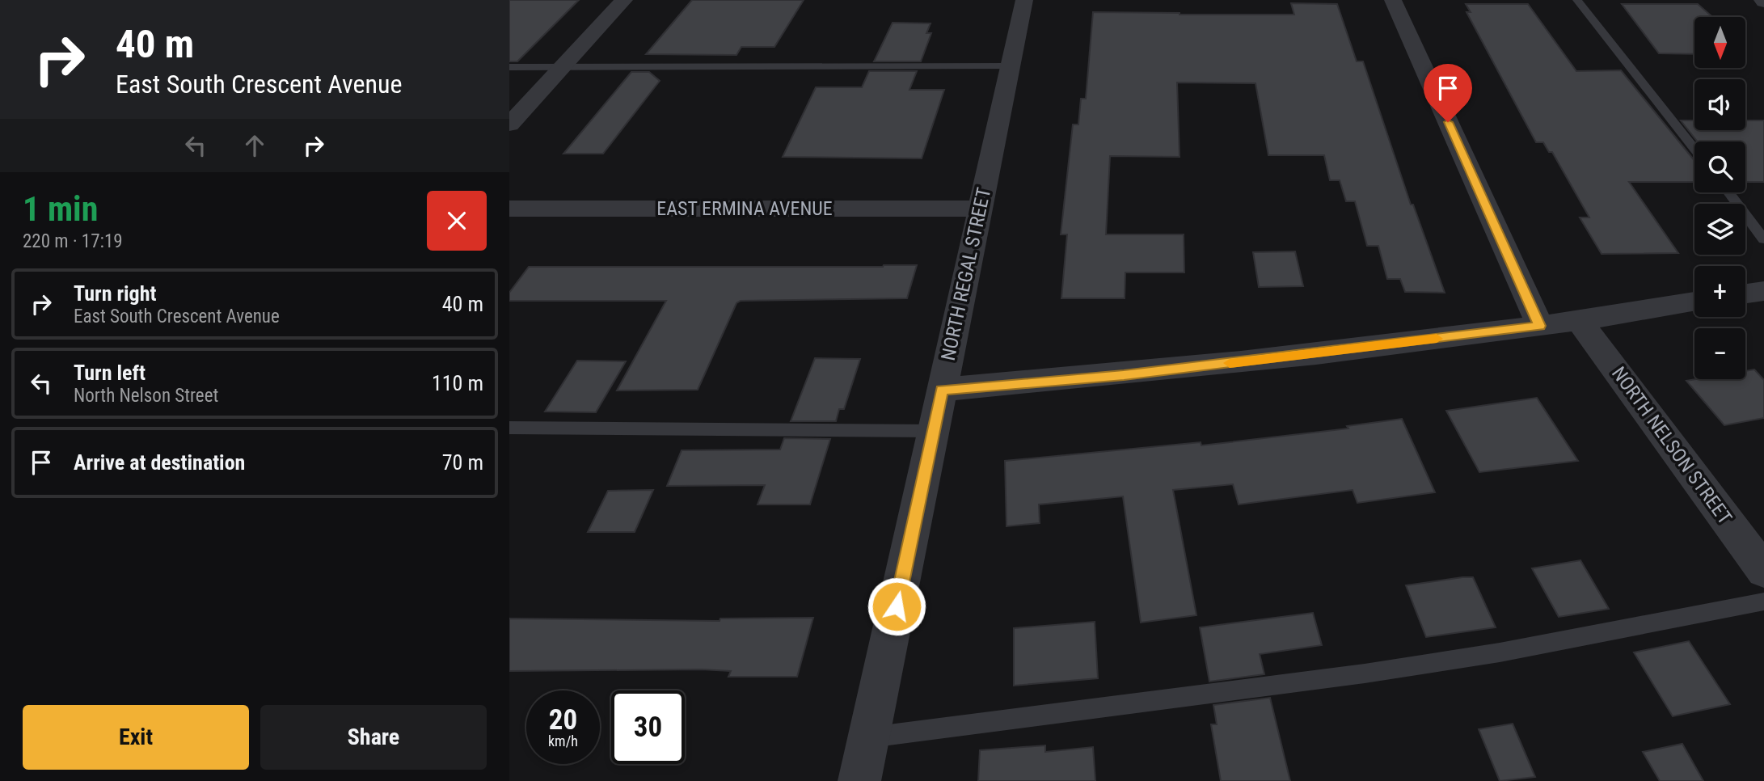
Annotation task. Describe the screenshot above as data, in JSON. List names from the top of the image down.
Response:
{
  "streets": {
    "street": ["EAST ERMINA AVENUE", "NORTH REGAL STREET", "NORTH NELSON STREET"]
  },
  "crossings": [
    ["EAST ERMINA AVENUE", "NORTH REGAL STREET"]
  ],
  "north": "bottom",
  "page": {
    "turn": ["40 m", "East South Crescent Avenue"],
    "map_buttons": ["+", "−"],
    "heading": ["1 min", "220 m · 17:19"],
    "list": [
      {
        "name": "Turn right",
        "note": "East South Crescent Avenue",
        "value": "40 m"
      },
      {
        "name": "Turn left",
        "note": "North Nelson Street",
        "value": "110 m"
      },
      {
        "name": "Arrive at destination",
        "value": "70 m"
      }
    ],
    "speed": "20 km/h",
    "limit": "30",
    "buttons": ["Exit", "Share"]
  }
}
